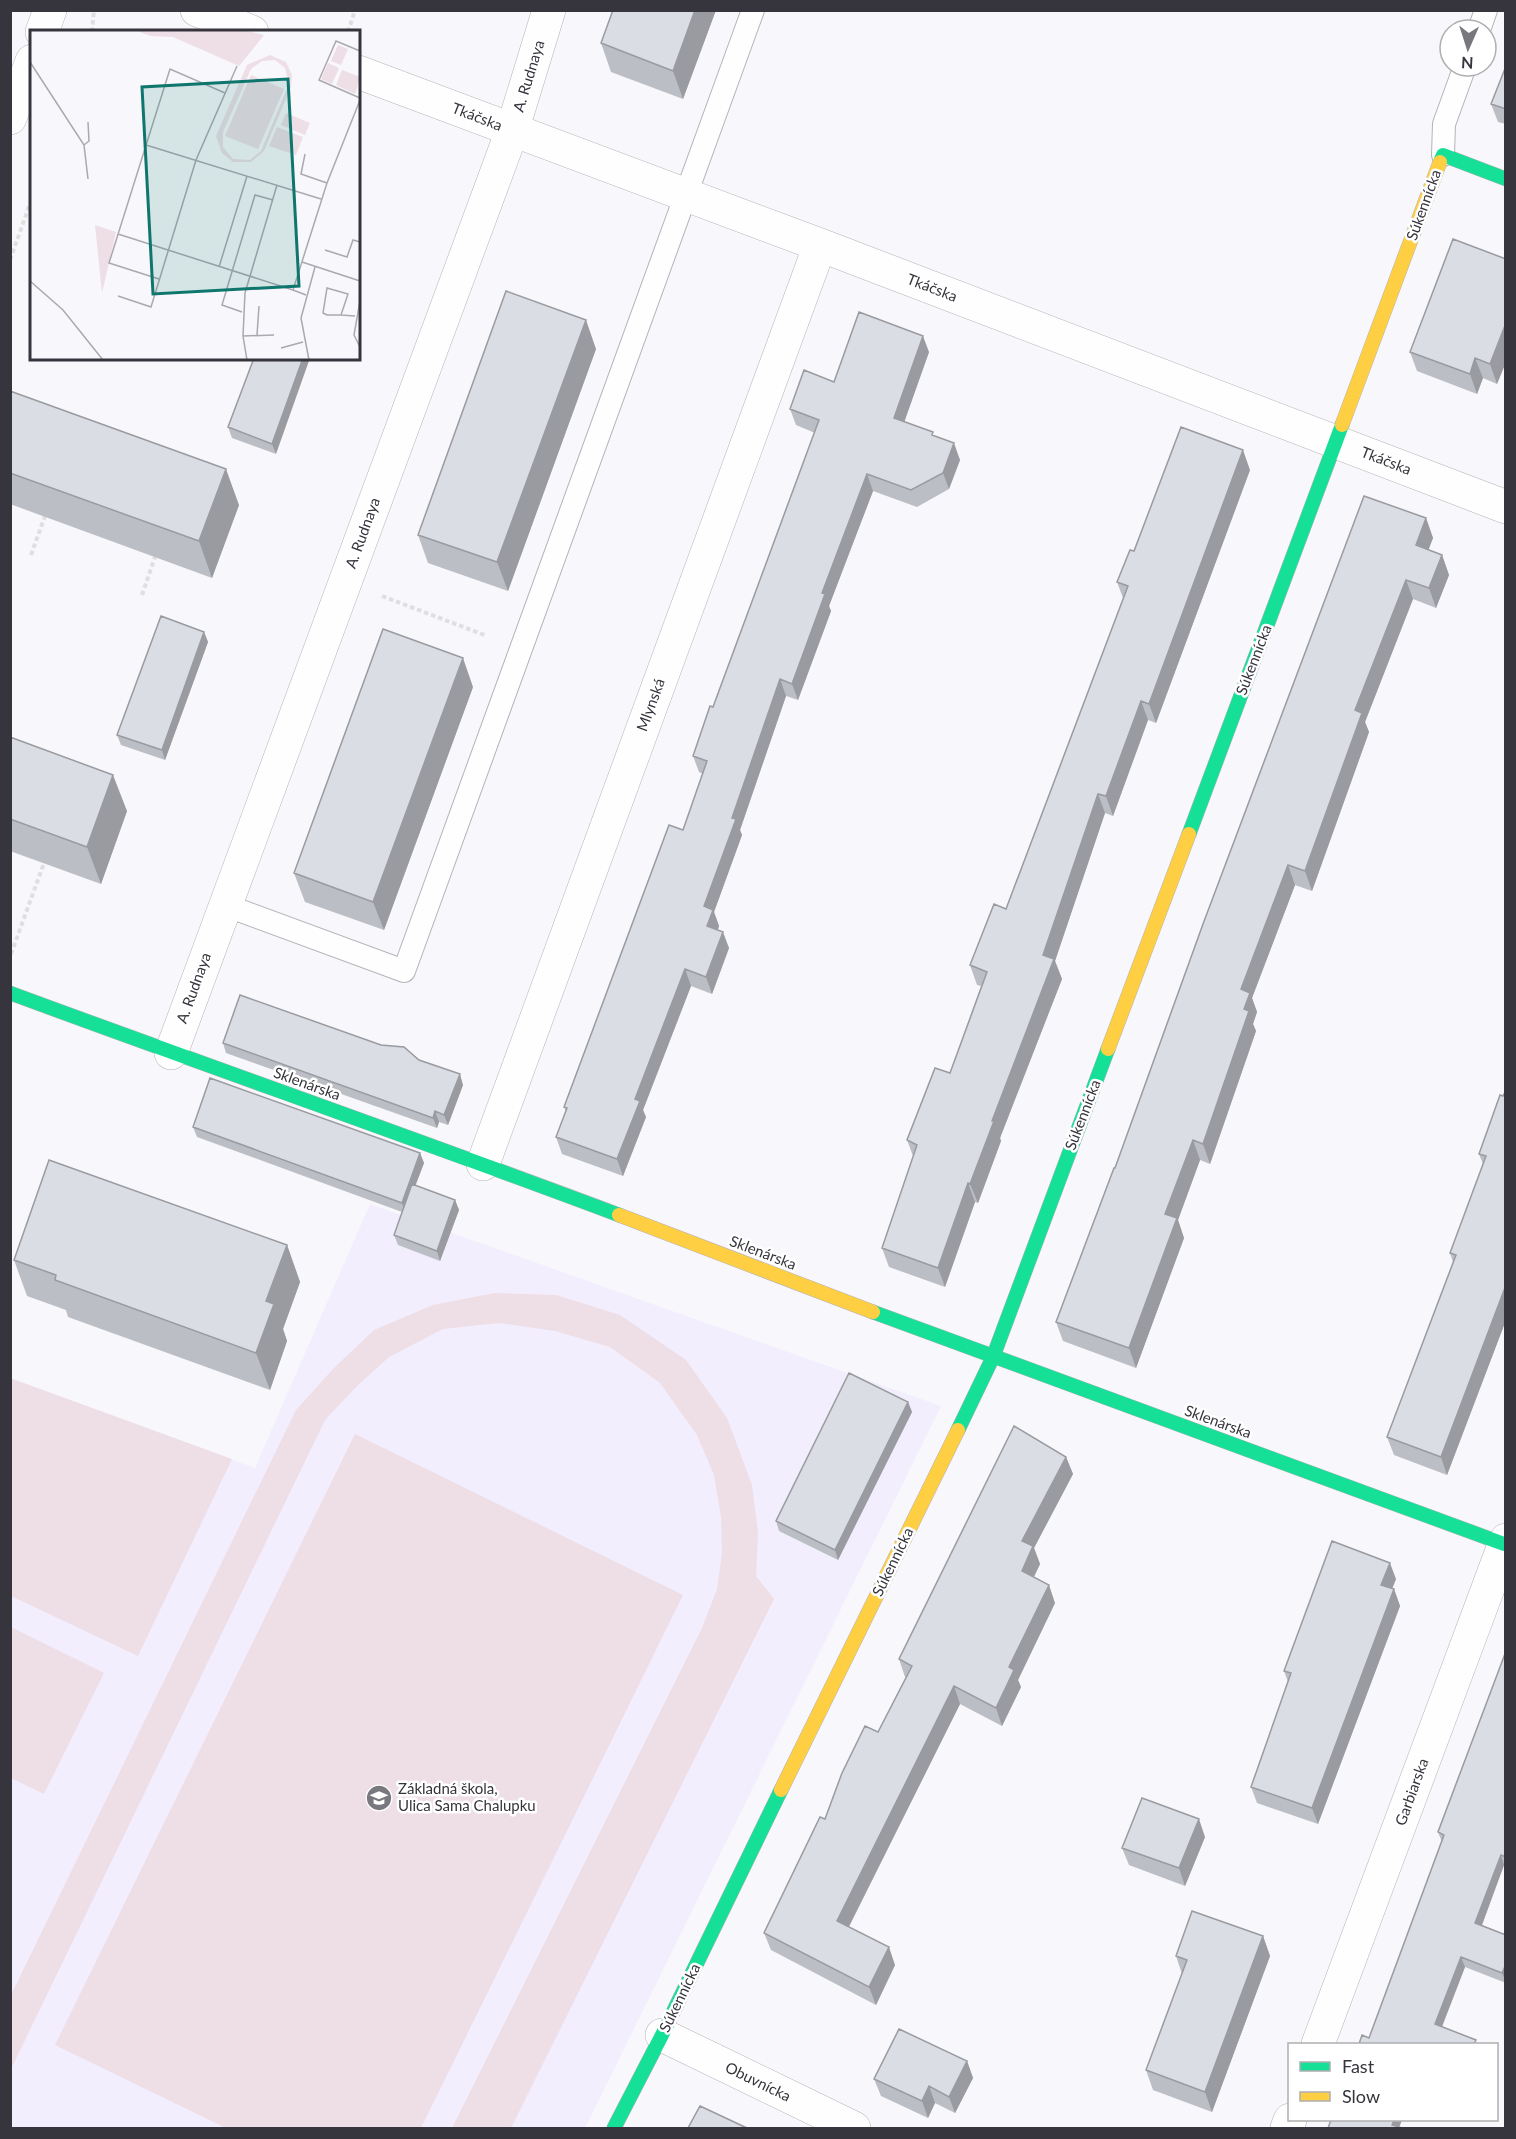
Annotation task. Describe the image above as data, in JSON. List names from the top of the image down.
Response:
{
  "streets": {
    "street": [
      "A. Rudnaya",
      "Tkáčska",
      "Súkennícka",
      "Mlynská",
      "Sklenárska",
      "Garbiarska",
      "Obuvnícka"
    ]
  },
  "crossings": [
    ["A. Rudnaya", "Tkáčska"],
    ["A. Rudnaya", "Sklenárska"],
    ["Tkáčska", "Súkennícka"],
    ["Tkáčska", "Mlynská"],
    ["Súkennícka", "Sklenárska"],
    ["Súkennícka", "Obuvnícka"],
    ["Mlynská", "Sklenárska"],
    ["Sklenárska", "Garbiarska"]
  ],
  "places": {
    "school or university": ["Základná škola, Ulica Sama Chalupku"]
  },
  "legend": ["Fast", "Slow"],
  "north": "bottom"
}
